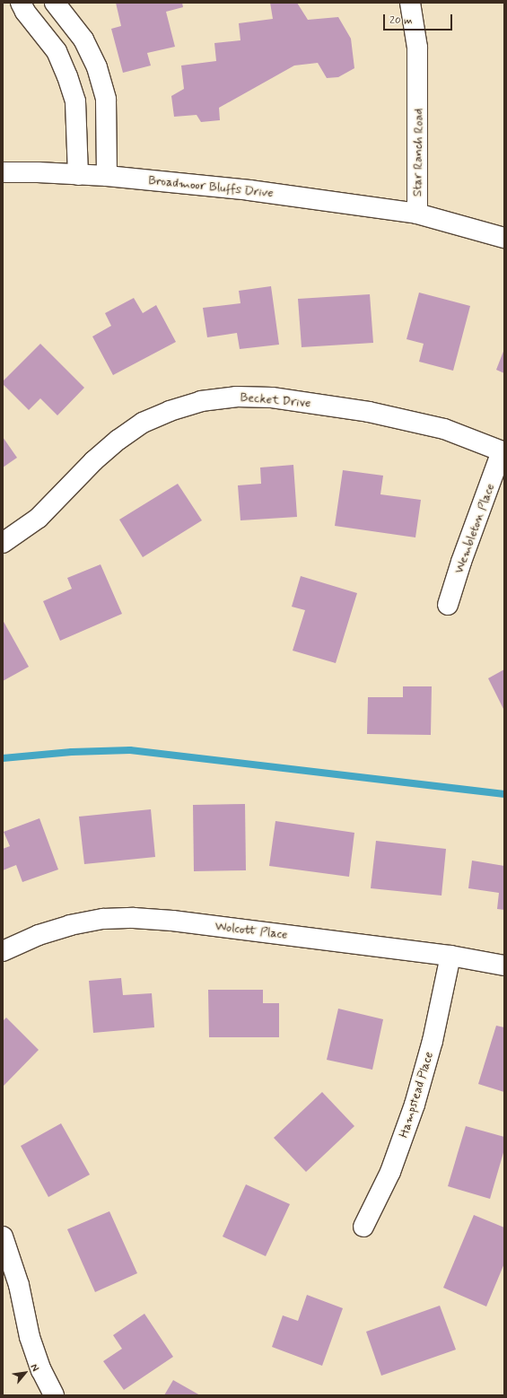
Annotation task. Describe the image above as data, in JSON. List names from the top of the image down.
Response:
{
  "streets": {
    "street": [
      "Star Ranch Road",
      "Broadmoor Bluffs Drive",
      "Becket Drive",
      "Wembleton Place",
      "Wolcott Place",
      "Hampstead Place"
    ]
  },
  "crossings": [
    ["Star Ranch Road", "Broadmoor Bluffs Drive"],
    ["Becket Drive", "Wembleton Place"],
    ["Wolcott Place", "Hampstead Place"]
  ],
  "scale_bar": "20 m",
  "north": "top right"
}
